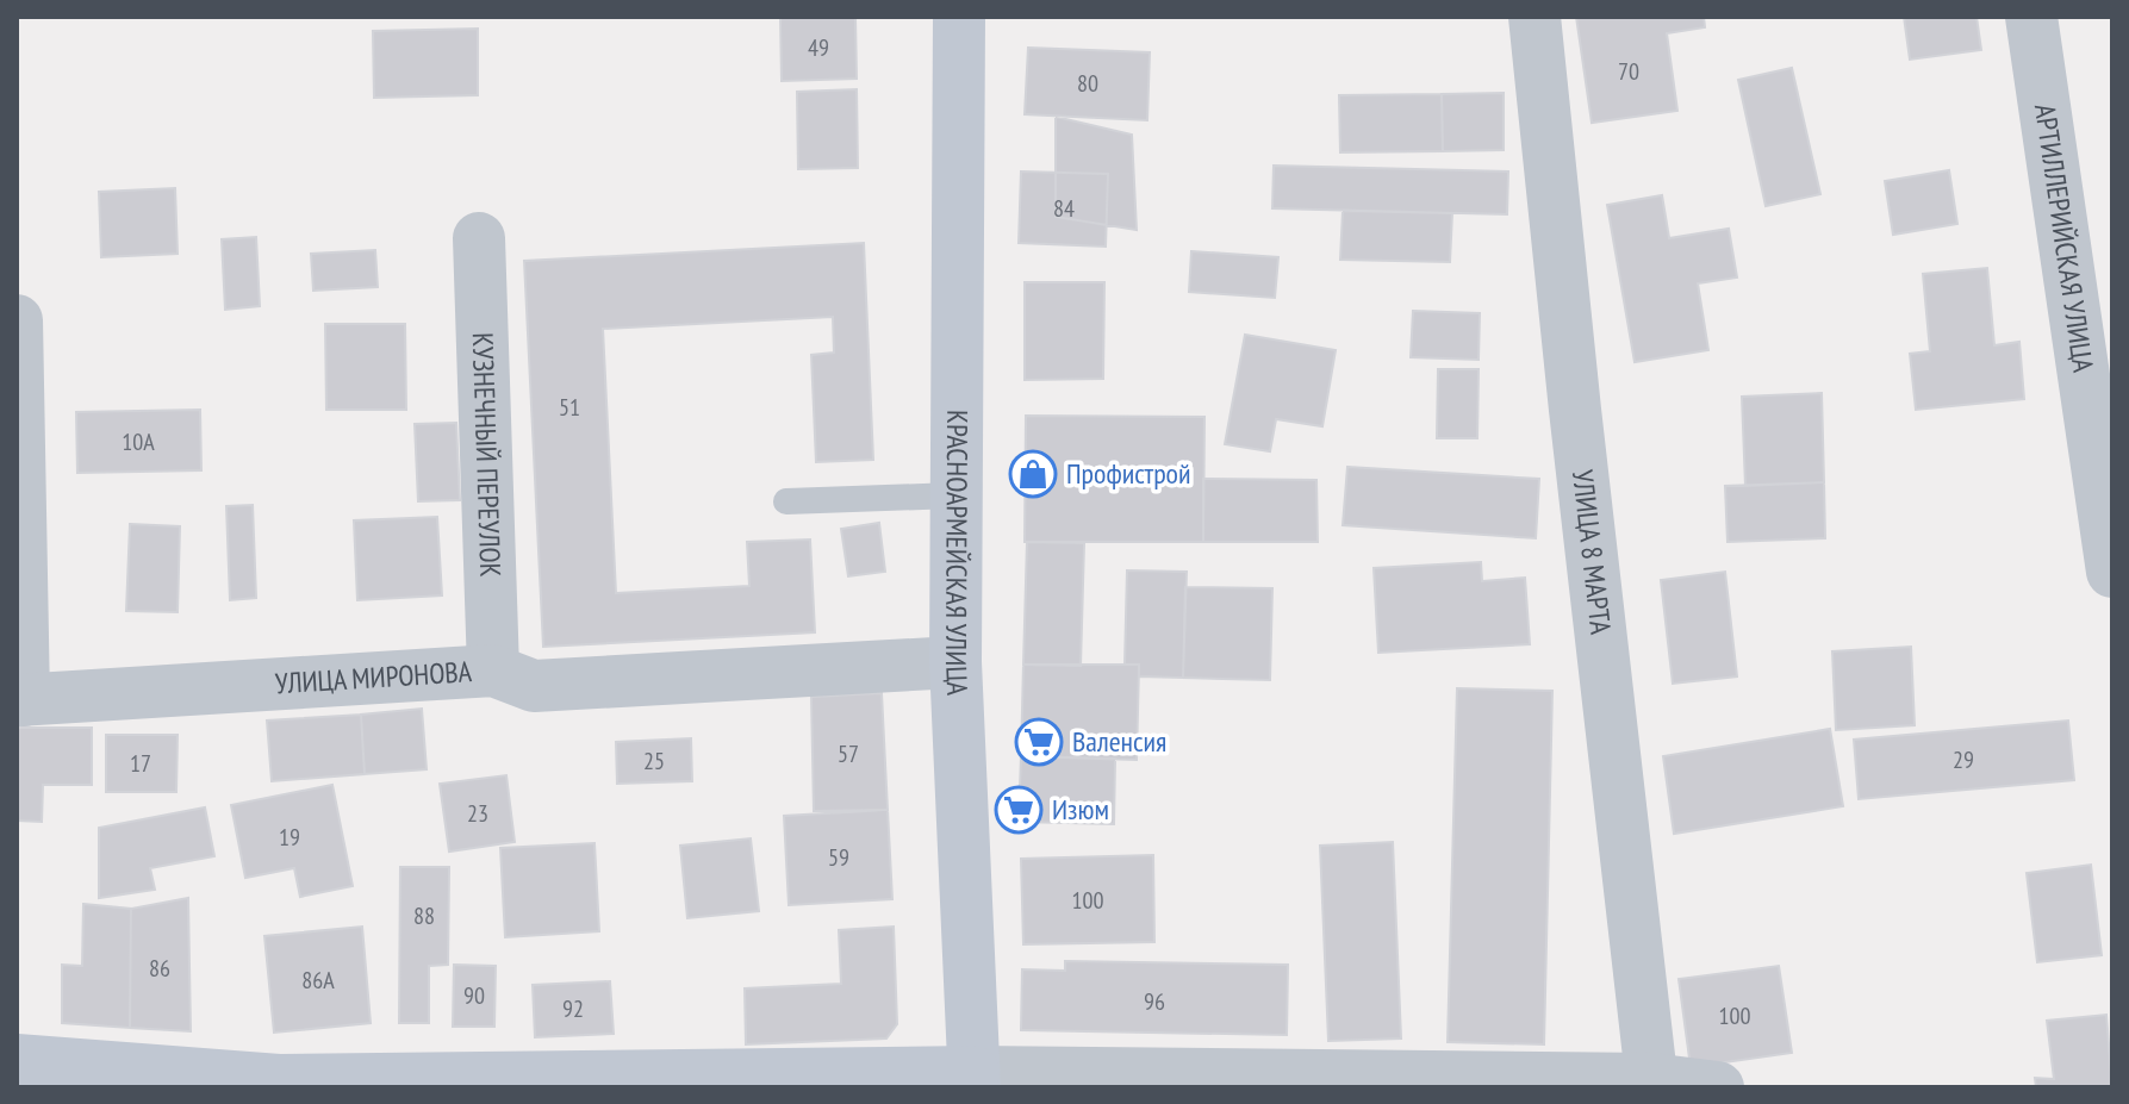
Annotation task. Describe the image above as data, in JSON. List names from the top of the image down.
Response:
{
  "streets": {
    "main road": ["КРАСНОАРМЕЙСКАЯ УЛИЦА"],
    "street": [
      "АРТИЛЛЕРИЙСКАЯ УЛИЦА",
      "КУЗНЕЧНЫЙ ПЕРЕУЛОК",
      "УЛИЦА 8 МАРТА",
      "УЛИЦА МИРОНОВА"
    ]
  },
  "crossings": [
    ["КУЗНЕЧНЫЙ ПЕРЕУЛОК", "УЛИЦА МИРОНОВА"],
    ["КРАСНОАРМЕЙСКАЯ УЛИЦА", "УЛИЦА МИРОНОВА"]
  ],
  "places": {
    "shop": ["Профистрой"],
    "supermarket": ["Валенсия", "Изюм"]
  },
  "house_numbers": [
    "49",
    "70",
    "80",
    "84",
    "51",
    "10А",
    "57",
    "29",
    "25",
    "17",
    "23",
    "19",
    "59",
    "100",
    "88",
    "86",
    "86А",
    "90",
    "96",
    "92",
    "100"
  ]
}
